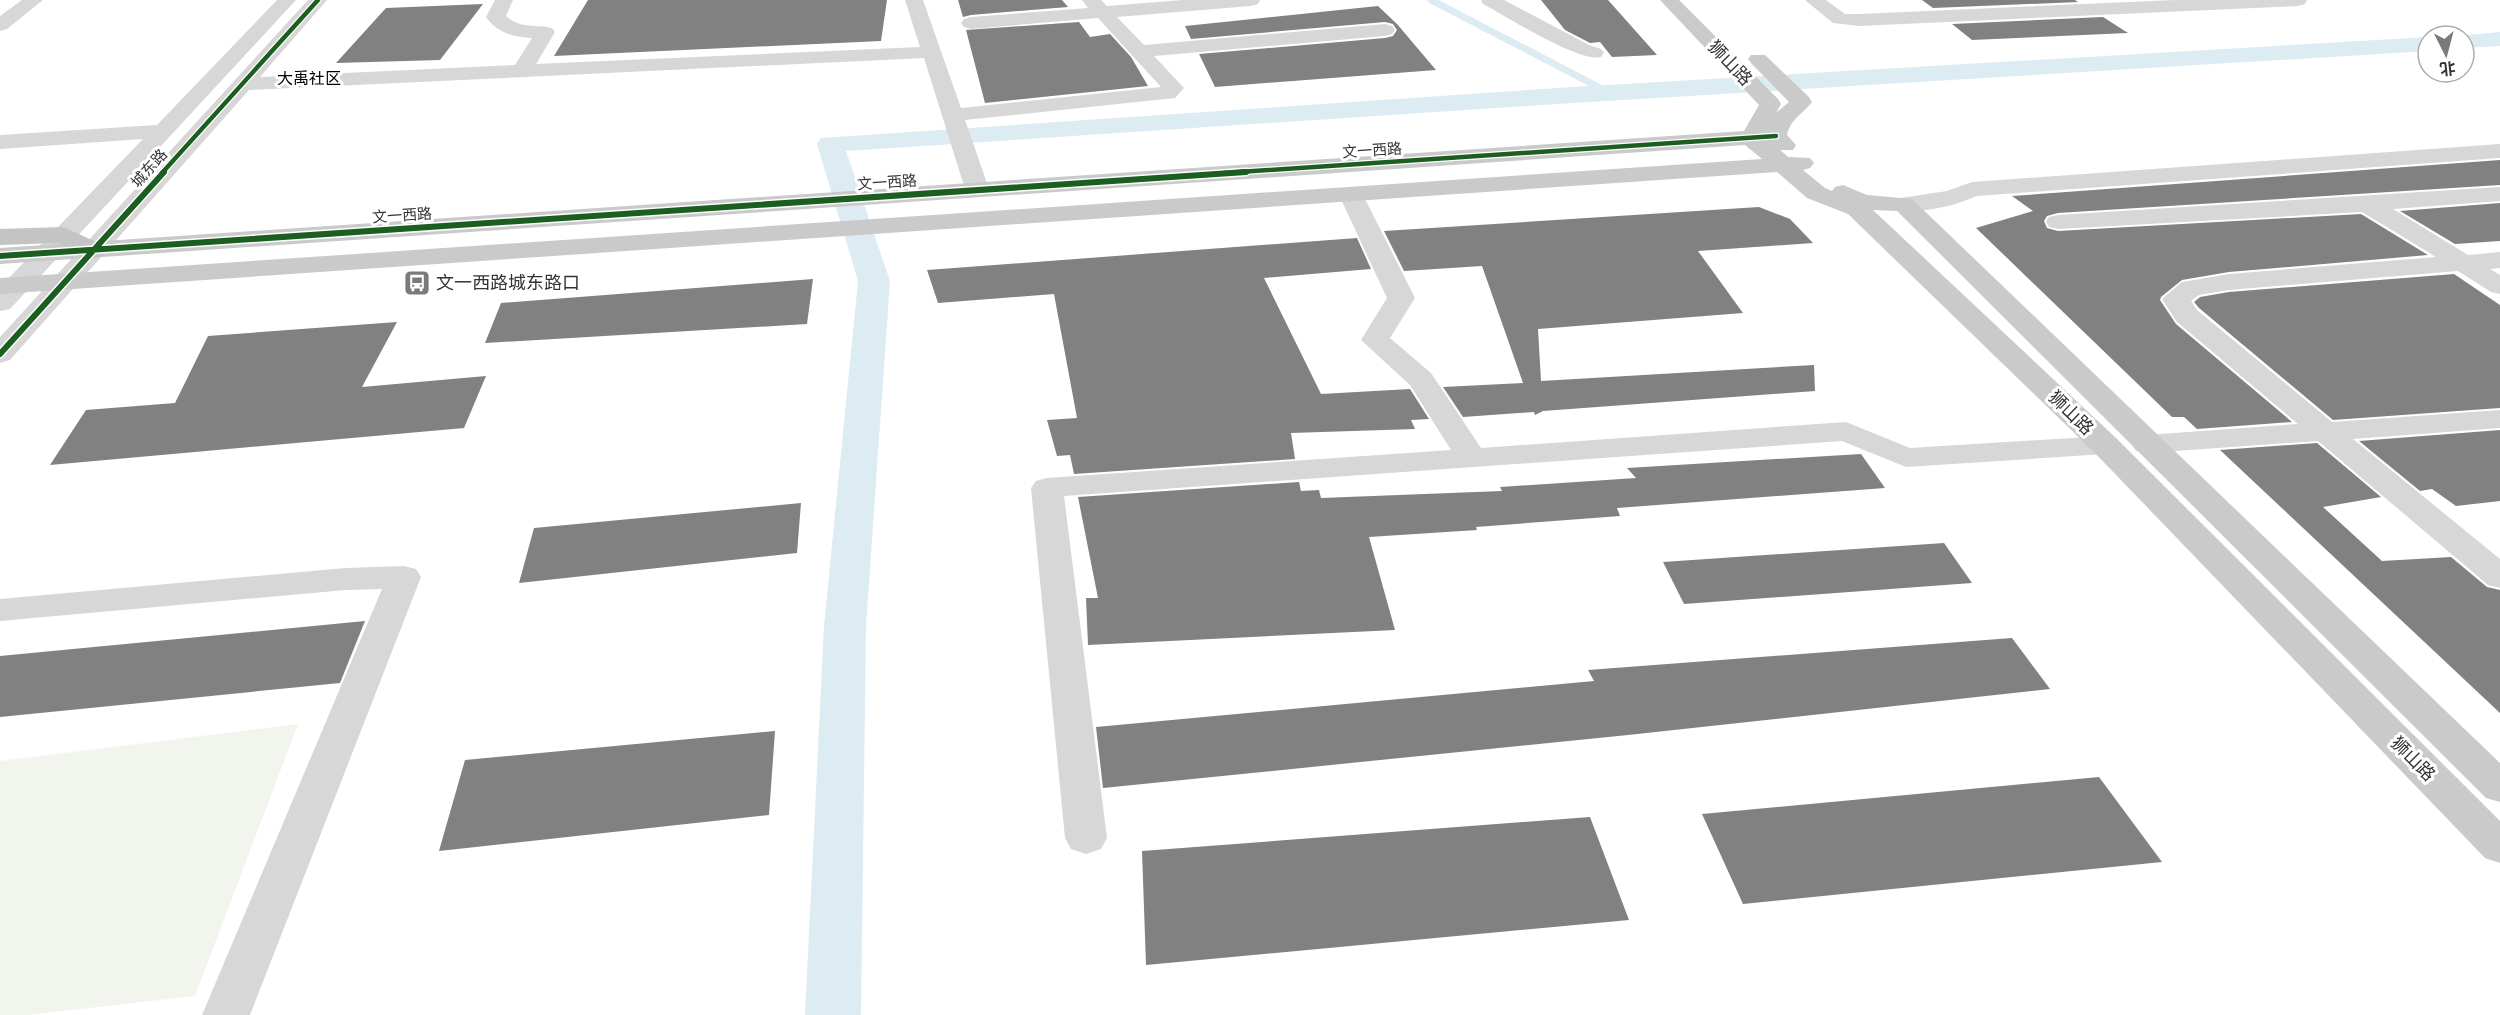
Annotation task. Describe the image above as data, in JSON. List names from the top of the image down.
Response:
{
  "streets": {
    "main road": ["狮山路", "文一西路"],
    "street": ["城东路"]
  },
  "crossings": [
    ["狮山路", "文一西路"],
    ["文一西路", "城东路"]
  ],
  "districts": ["大禹社区"],
  "places": {
    "bus stop": ["文一西路城东路口"]
  },
  "north": "bottom"
}
